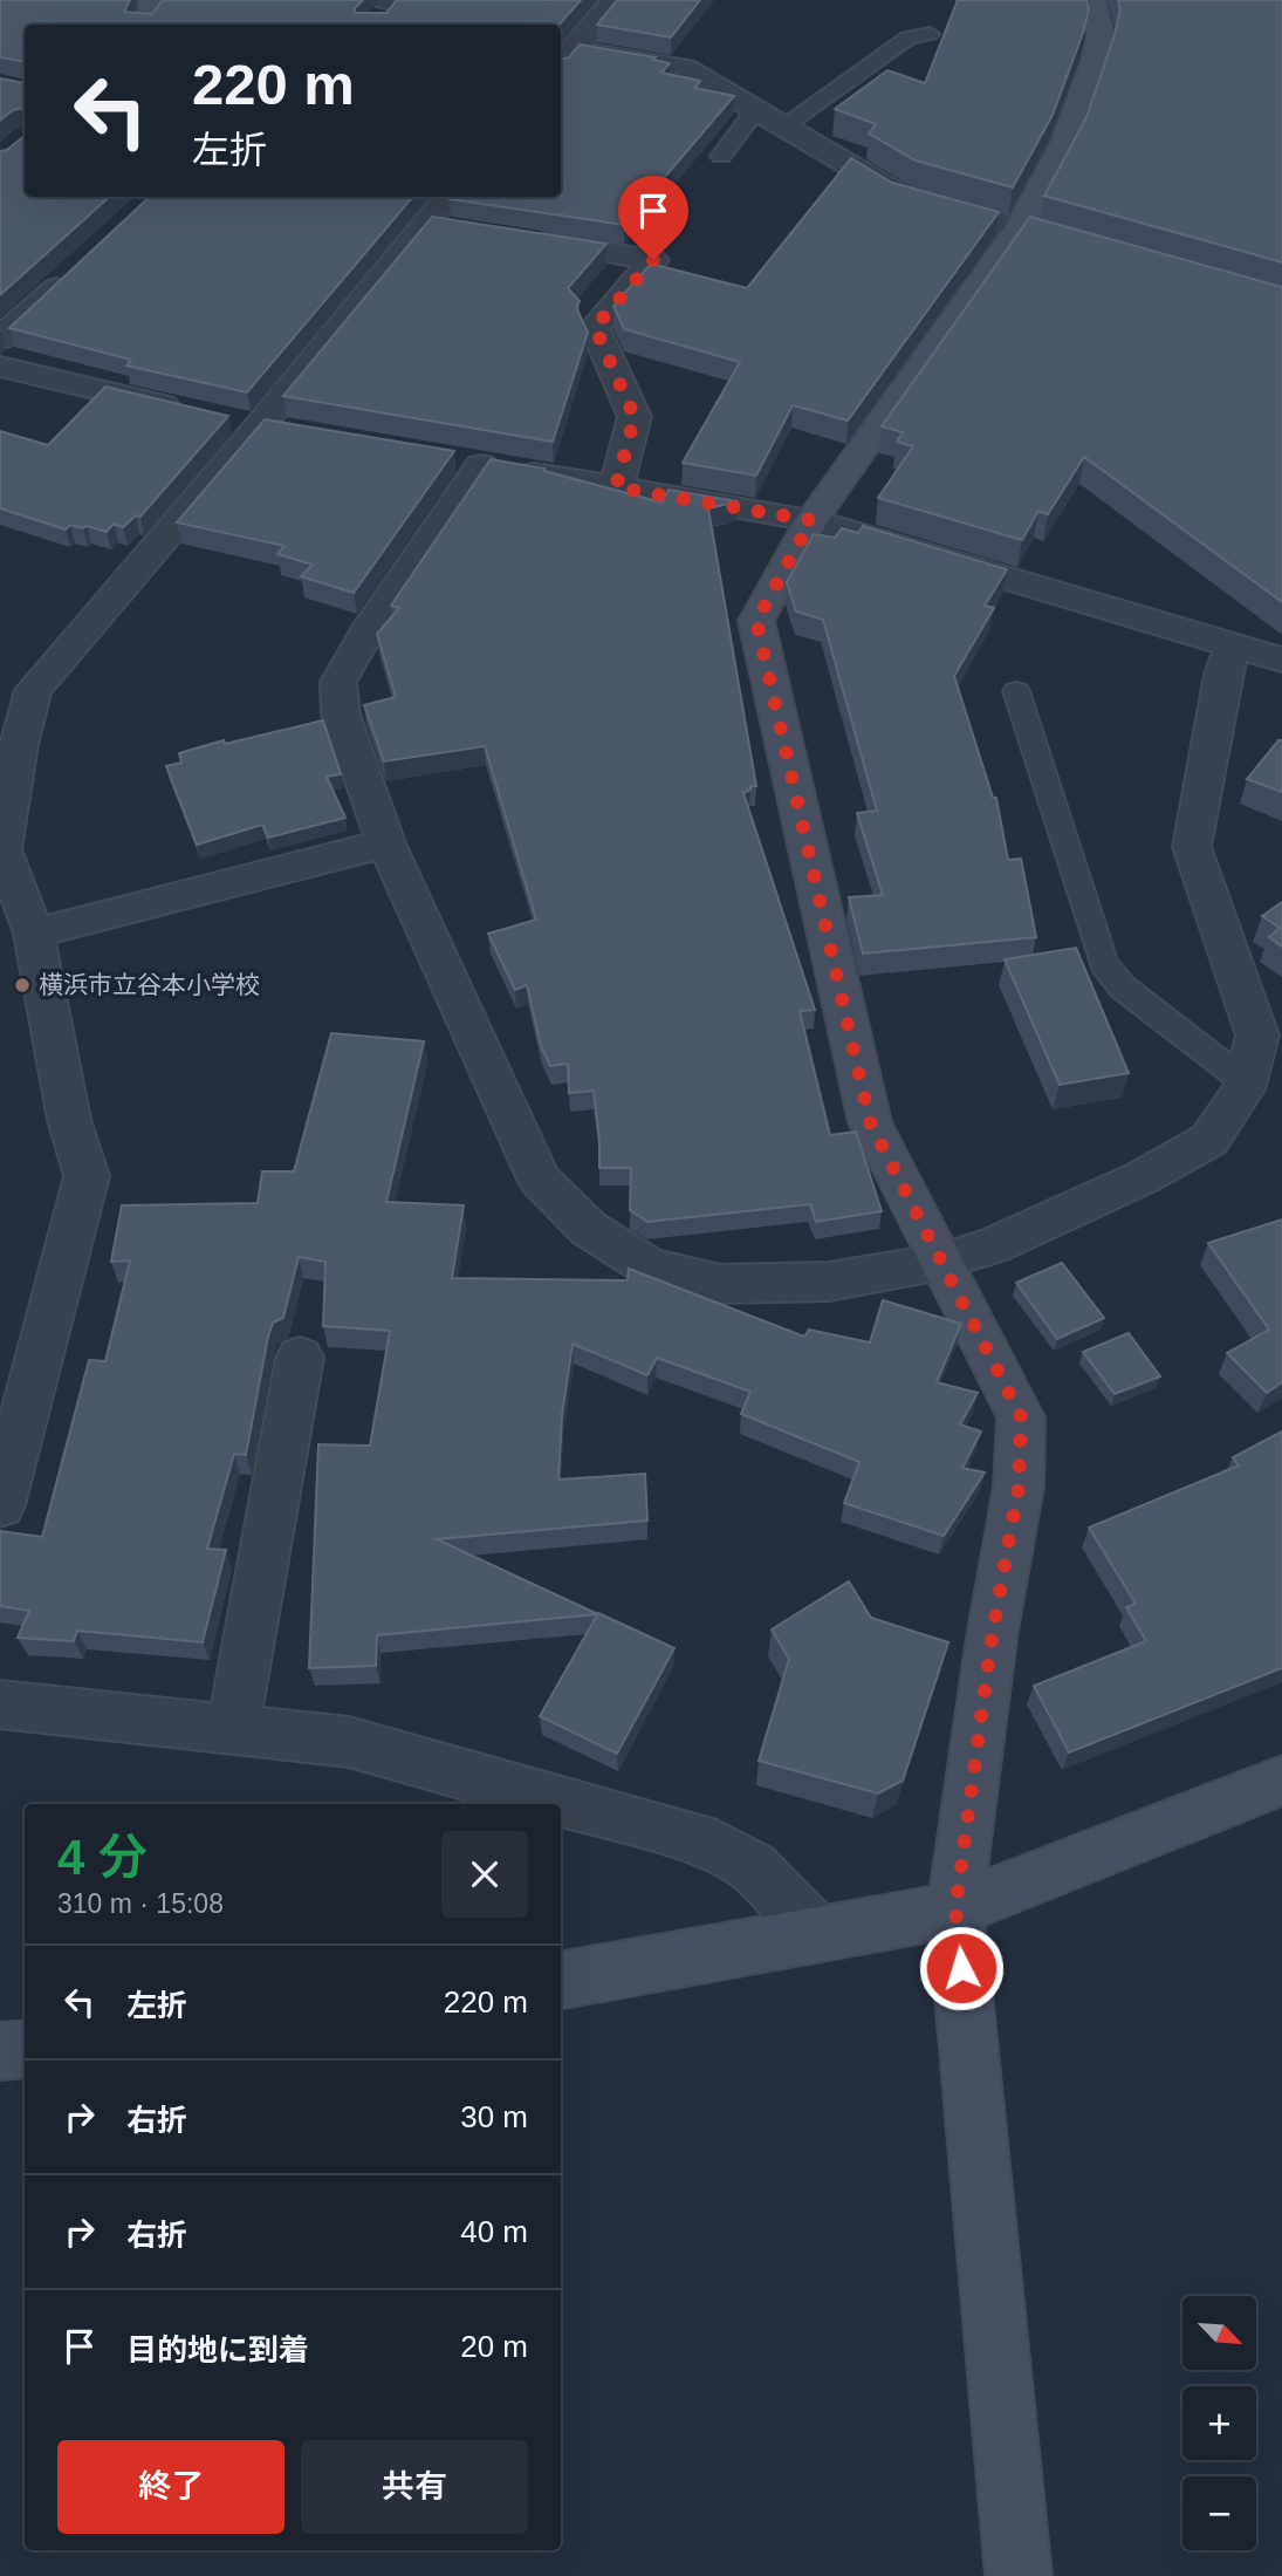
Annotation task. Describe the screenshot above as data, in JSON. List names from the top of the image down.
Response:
{
  "places": ["横浜市立谷本小学校"],
  "north": "bottom right",
  "page": {
    "turn": ["220 m", "左折"],
    "heading": ["4 分", "310 m · 15:08"],
    "list": [
      {
        "name": "左折",
        "value": "220 m"
      },
      {
        "name": "右折",
        "value": "30 m"
      },
      {
        "name": "右折",
        "value": "40 m"
      },
      {
        "name": "目的地に到着",
        "value": "20 m"
      }
    ],
    "map_buttons": ["+", "−"],
    "buttons": ["終了", "共有"]
  }
}
